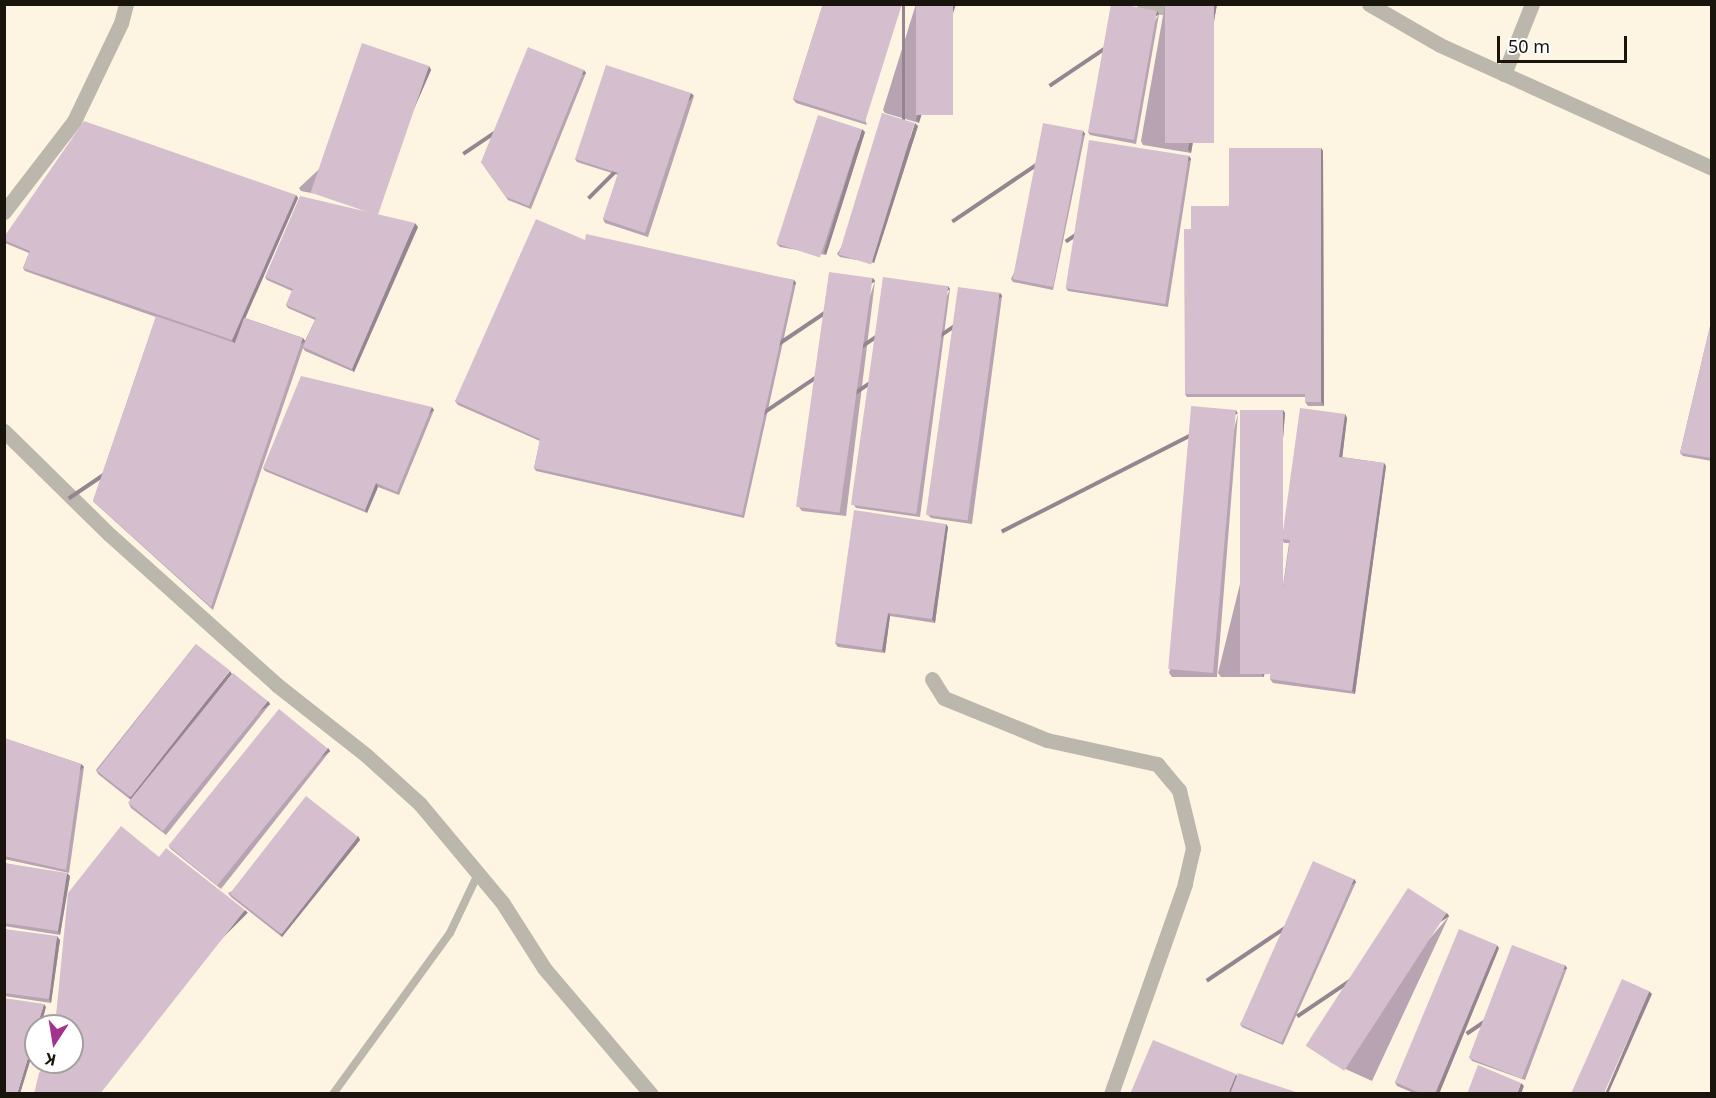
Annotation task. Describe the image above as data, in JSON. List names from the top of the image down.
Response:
{
  "scale_bar": "50 m",
  "north": "bottom"
}
